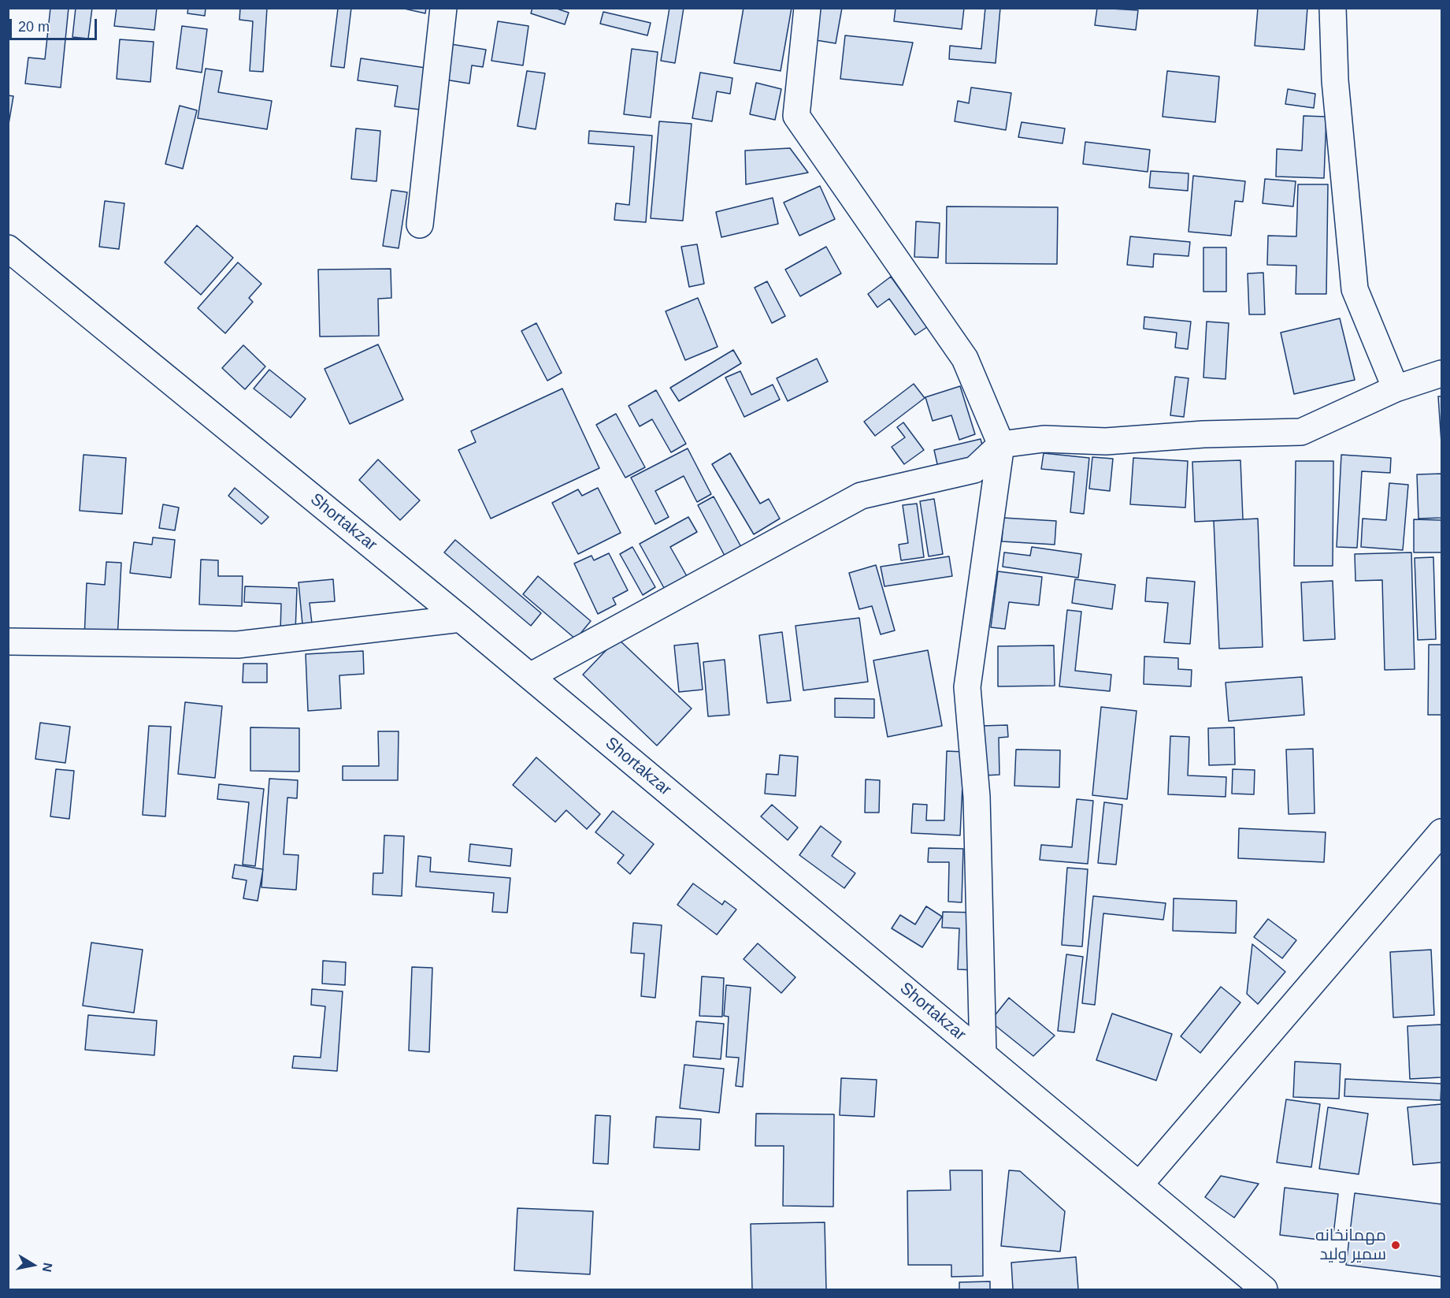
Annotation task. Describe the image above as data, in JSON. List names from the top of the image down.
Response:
{
  "streets": {
    "street": ["Shortakzar"]
  },
  "places": ["مهمانخانه سمیر ولید"],
  "scale_bar": "20 m",
  "north": "right"
}
